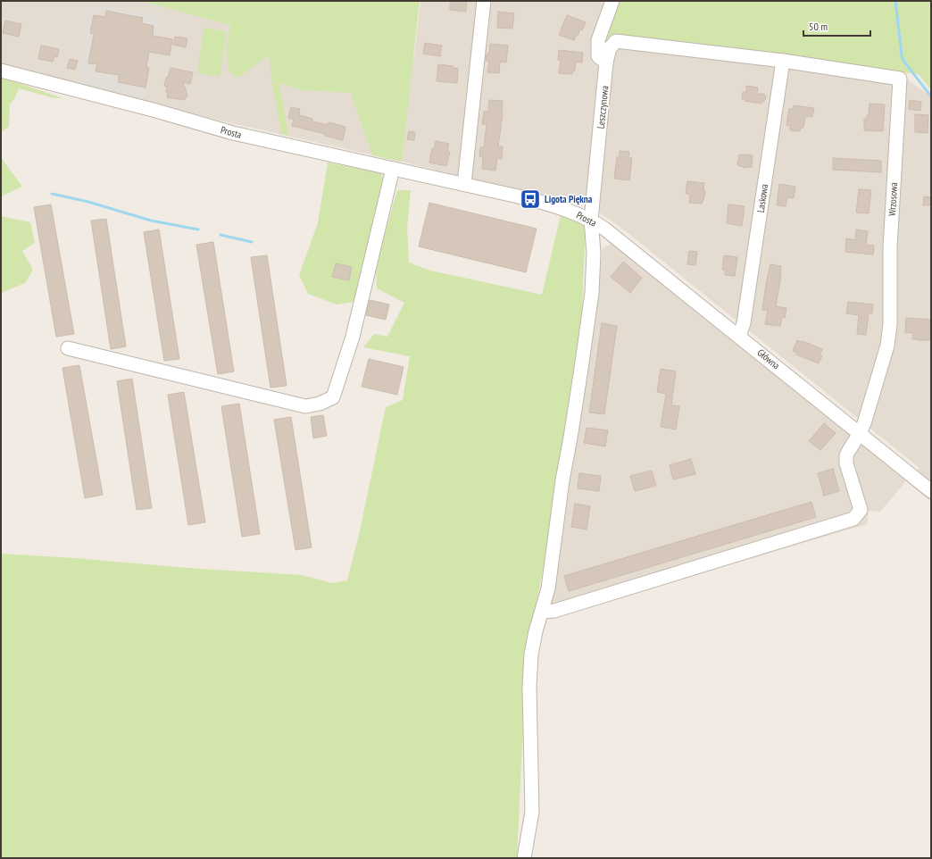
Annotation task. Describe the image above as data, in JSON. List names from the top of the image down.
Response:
{
  "streets": {
    "street": [
      "Leszczynowa",
      "Prosta",
      "Laskowa",
      "Wrzosowa",
      "Główna"
    ]
  },
  "crossings": [
    ["Leszczynowa", "Prosta"],
    ["Leszczynowa", "Laskowa"],
    ["Leszczynowa", "Wrzosowa"],
    ["Prosta", "Główna"],
    ["Laskowa", "Wrzosowa"],
    ["Laskowa", "Główna"],
    ["Wrzosowa", "Główna"]
  ],
  "places": {
    "bus stop": ["Ligota Piękna"]
  },
  "scale_bar": "50 m"
}
